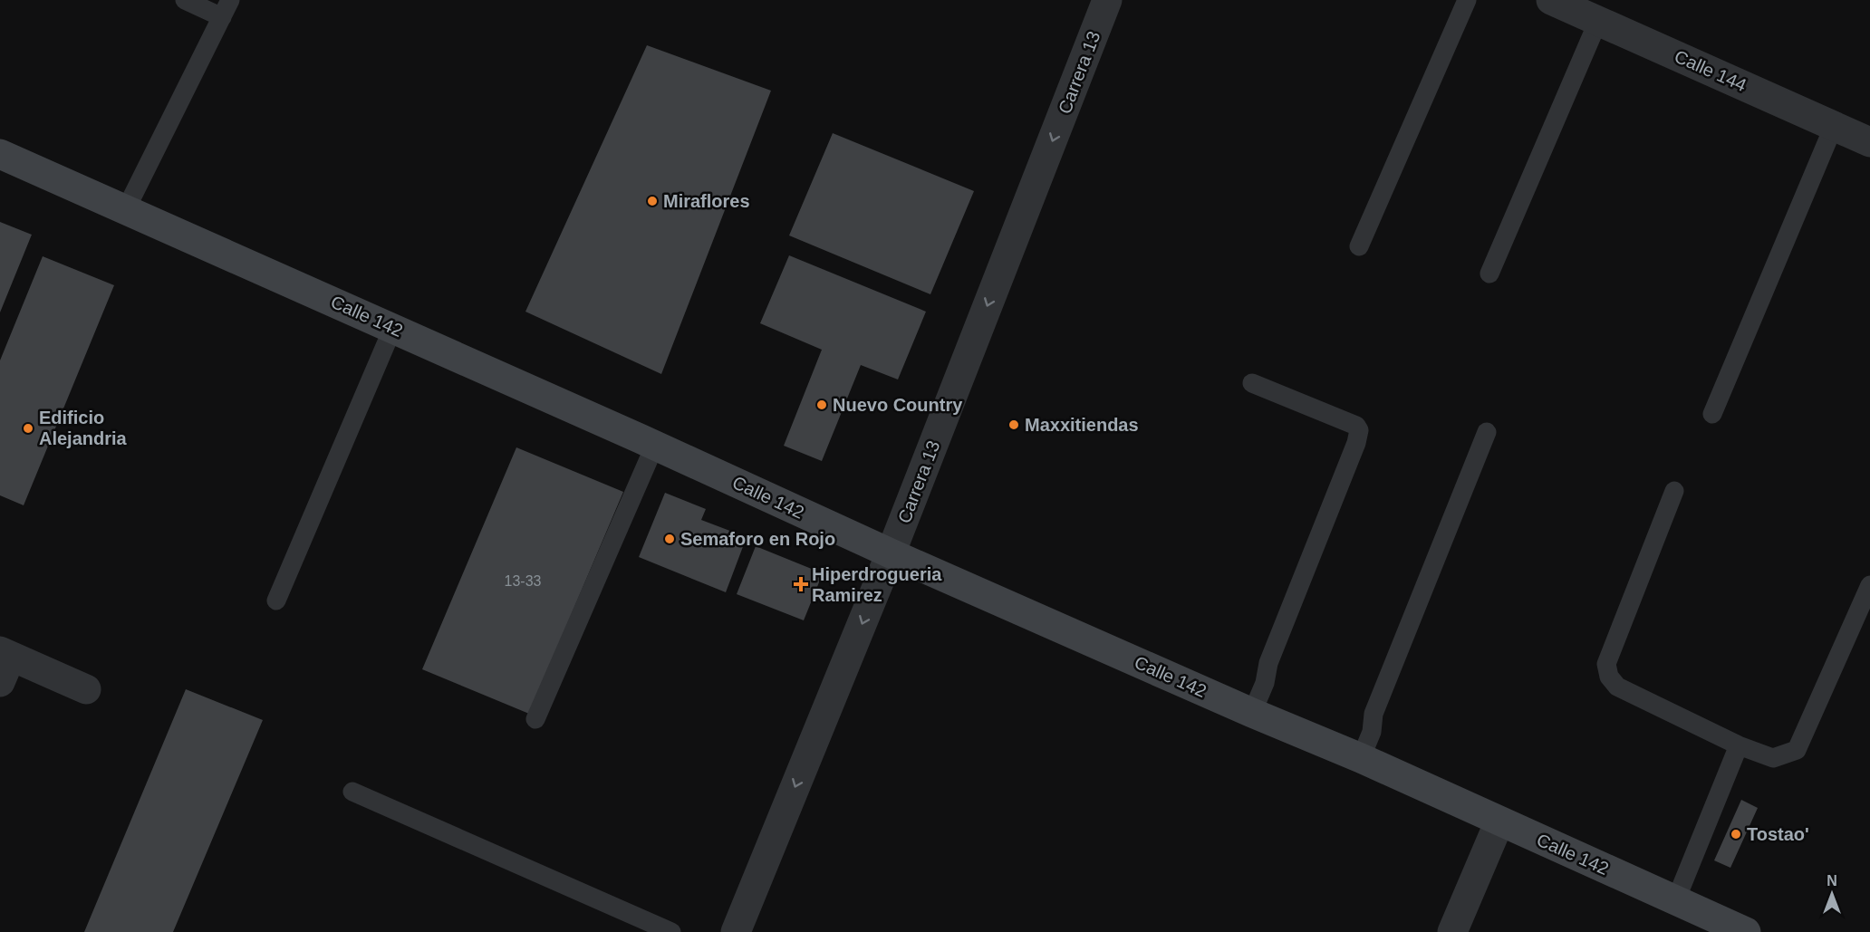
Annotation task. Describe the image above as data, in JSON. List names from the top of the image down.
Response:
{
  "streets": {
    "main road": ["Calle 142"],
    "street": ["Calle 144", "Carrera 13"]
  },
  "crossings": [
    ["Carrera 13", "Calle 142"]
  ],
  "one_way": ["Carrera 13"],
  "places": {
    "other": [
      "Miraflores",
      "Nuevo Country",
      "Maxxitiendas",
      "Edificio Alejandria",
      "Semaforo en Rojo",
      "Tostao'"
    ],
    "health": ["Hiperdrogueria Ramirez"]
  },
  "house_numbers": ["13-33"],
  "north": "top"
}
